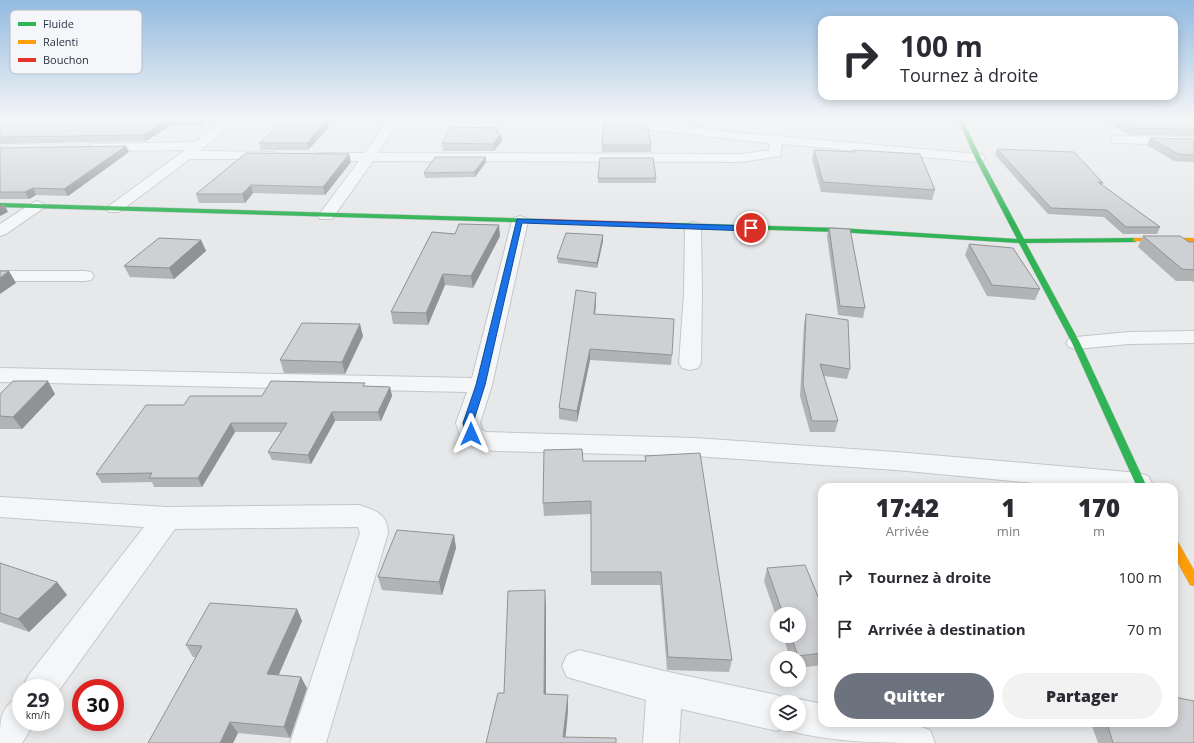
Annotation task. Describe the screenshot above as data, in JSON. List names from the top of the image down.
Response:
{
  "legend": ["Fluide", "Ralenti", "Bouchon"],
  "page": {
    "turn": ["100 m", "Tournez à droite"],
    "eta": [
      "17:42",
      "Arrivée",
      "1",
      "min",
      "170",
      "m"
    ],
    "list": [
      {
        "name": "Tournez à droite",
        "value": "100 m"
      },
      {
        "name": "Arrivée à destination",
        "value": "70 m"
      }
    ],
    "buttons": ["Quitter", "Partager"],
    "speed": "29 km/h",
    "limit": "30"
  }
}
